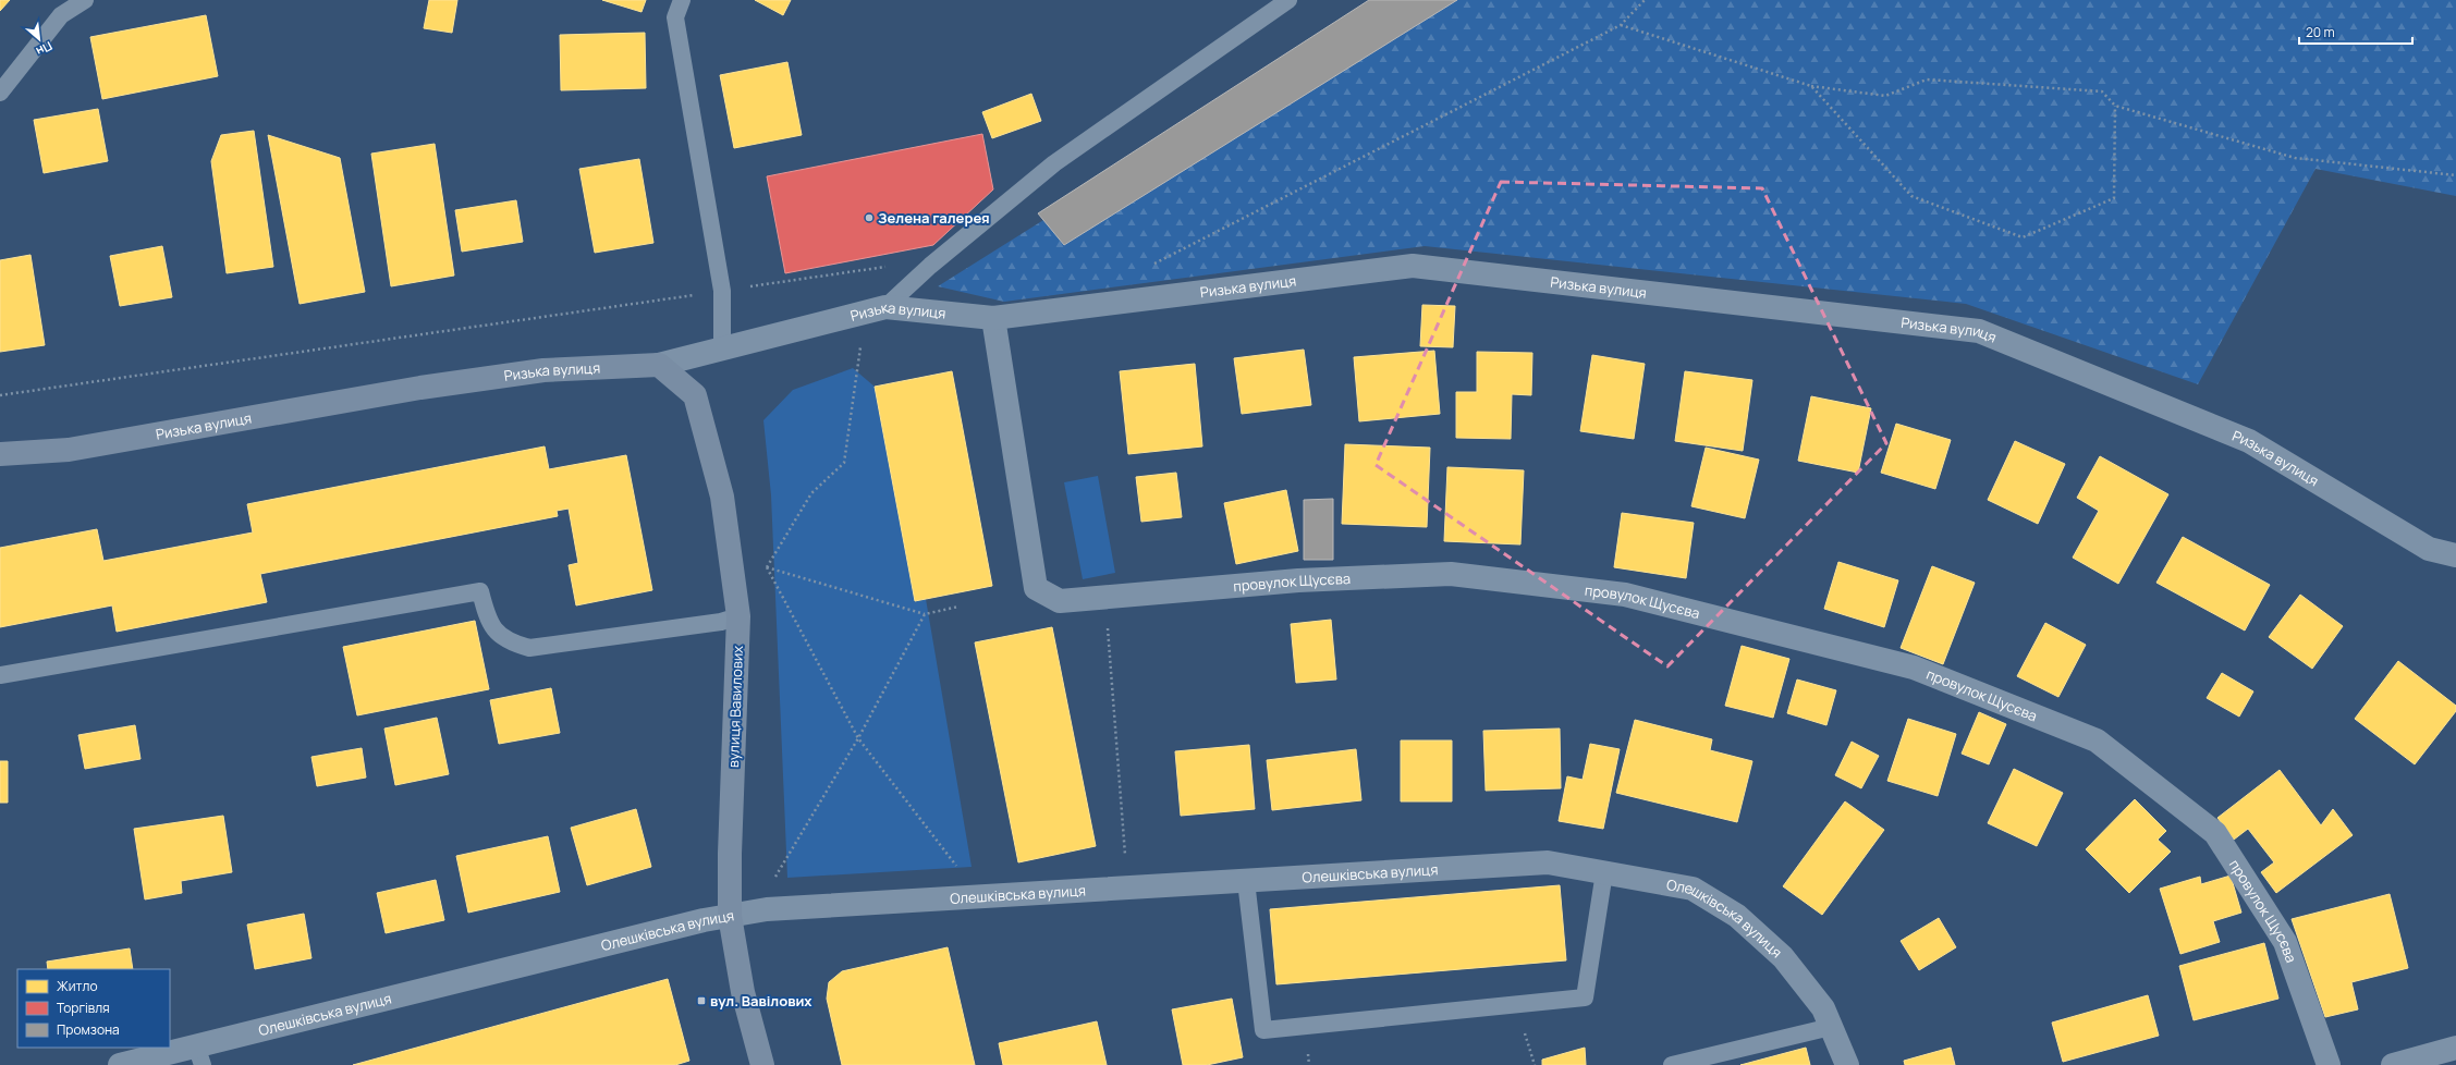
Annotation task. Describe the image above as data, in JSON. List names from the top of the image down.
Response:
{
  "streets": {
    "street": [
      "Ризька вулиця",
      "провулок Щусєва",
      "вулиця Вавилових",
      "Олешківська вулиця"
    ]
  },
  "crossings": [
    ["Ризька вулиця", "провулок Щусєва"],
    ["Ризька вулиця", "вулиця Вавилових"],
    ["вулиця Вавилових", "Олешківська вулиця"]
  ],
  "places": {
    "other": ["Зелена галерея"],
    "transit": ["вул. Вавілових"]
  },
  "legend": ["Житло", "Торгівля", "Промзона"],
  "scale_bar": "20 m",
  "north": "bottom right"
}
